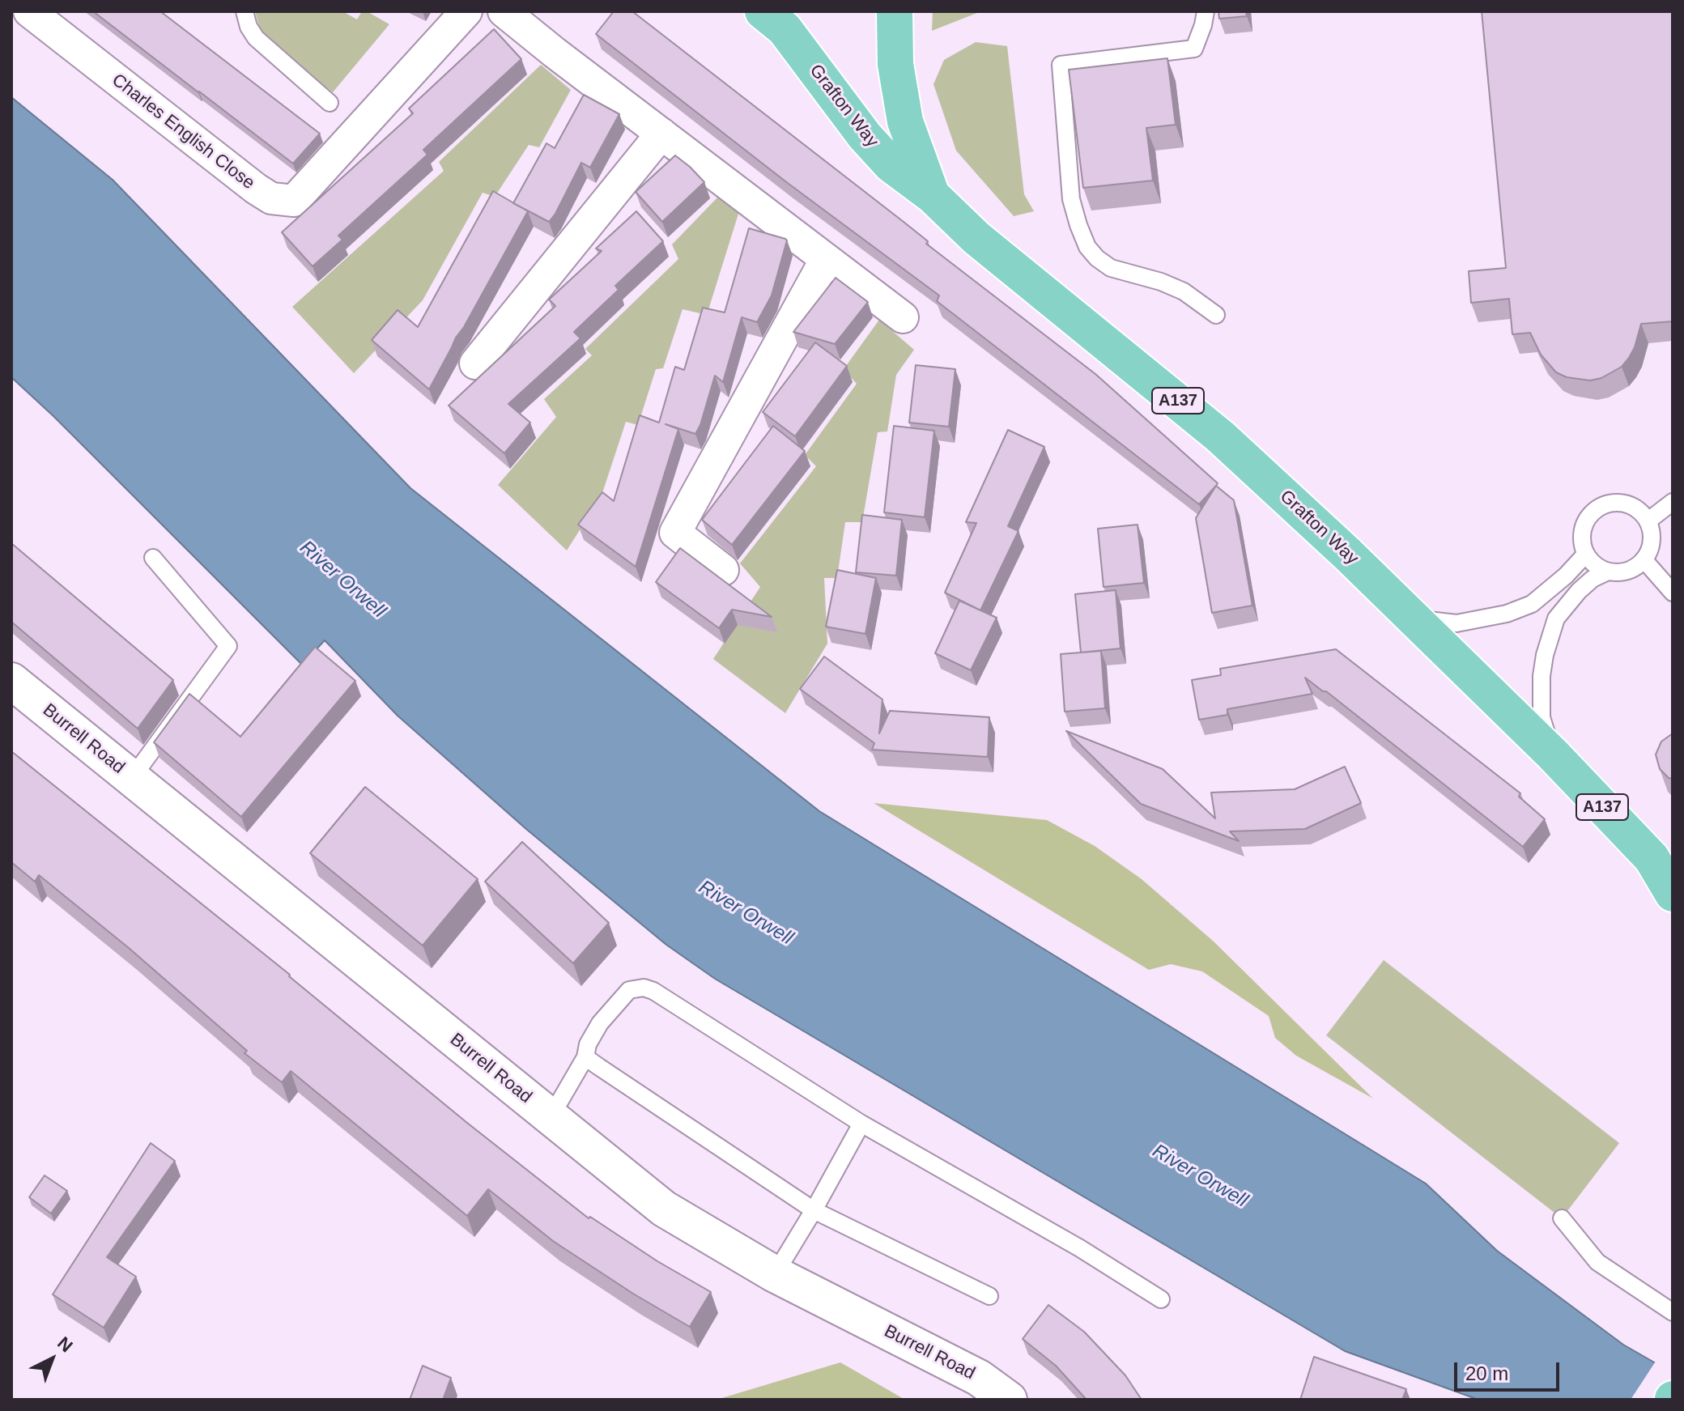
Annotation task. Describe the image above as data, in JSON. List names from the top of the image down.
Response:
{
  "streets": {
    "main road": ["Grafton Way", "A137", "Burrell Road"],
    "street": ["Charles English Close"]
  },
  "water": ["River Orwell"],
  "scale_bar": "20 m",
  "north": "top right"
}
